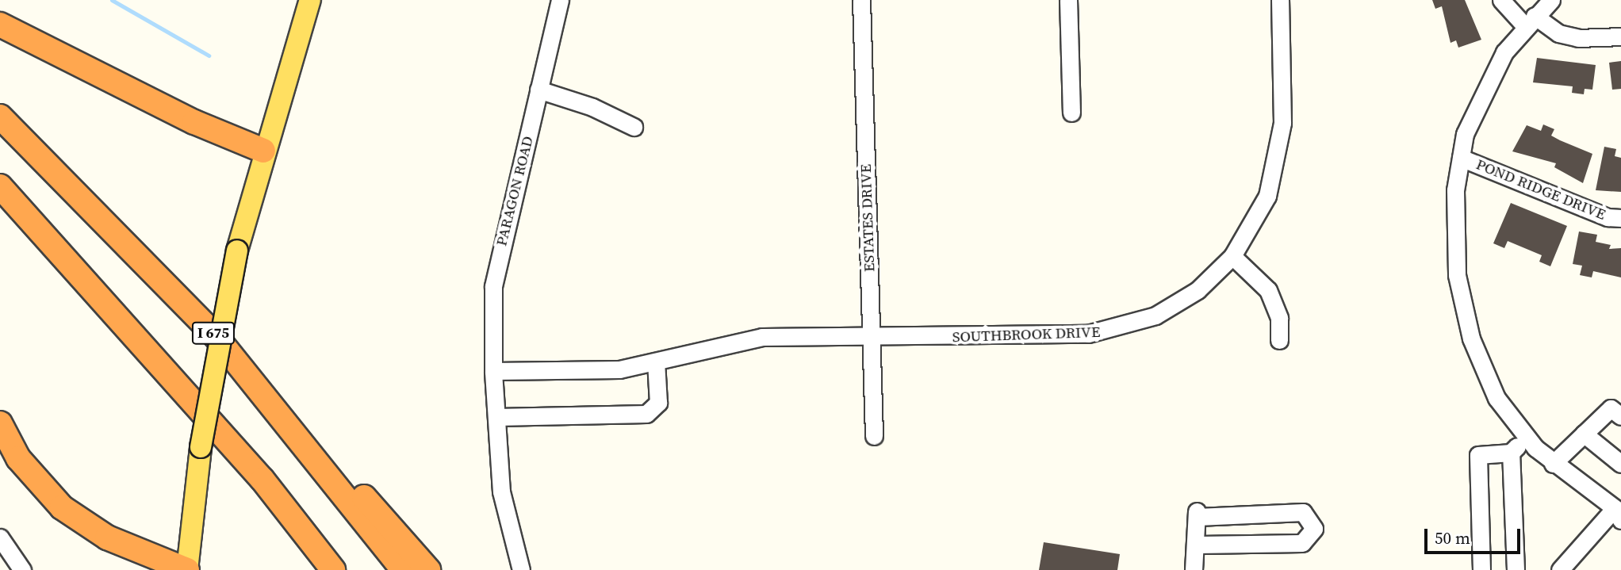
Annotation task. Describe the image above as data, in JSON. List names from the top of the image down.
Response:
{
  "streets": {
    "highway": ["I 675"],
    "street": [
      "POND RIDGE DRIVE",
      "PARAGON ROAD",
      "ESTATES DRIVE",
      "SOUTHBROOK DRIVE"
    ]
  },
  "crossings": [
    ["PARAGON ROAD", "SOUTHBROOK DRIVE"],
    ["ESTATES DRIVE", "SOUTHBROOK DRIVE"]
  ],
  "scale_bar": "50 m"
}
